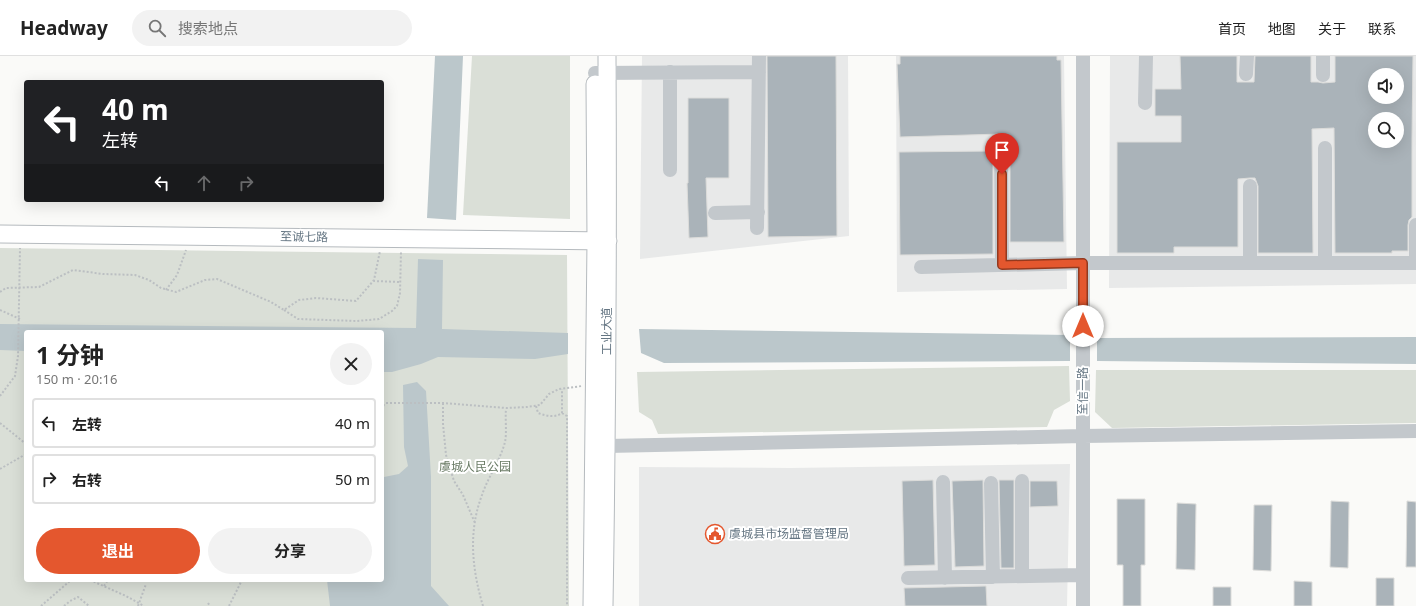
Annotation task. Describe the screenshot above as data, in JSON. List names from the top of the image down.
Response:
{
  "streets": {
    "main road": ["至诚七路", "工业大道"],
    "street": ["至信一路"]
  },
  "crossings": [
    ["至诚七路", "工业大道"]
  ],
  "parks": ["虞城人民公园"],
  "places": {
    "public building": ["虞城县市场监督管理局"]
  },
  "page": {
    "header": "Headway",
    "search": "搜索地点",
    "nav": [
      "首页",
      "地图",
      "关于",
      "联系"
    ],
    "turn": ["40 m", "左转"],
    "heading": ["1 分钟", "150 m · 20:16"],
    "list": [
      {
        "name": "左转",
        "value": "40 m"
      },
      {
        "name": "右转",
        "value": "50 m"
      }
    ],
    "buttons": ["退出", "分享"]
  }
}
